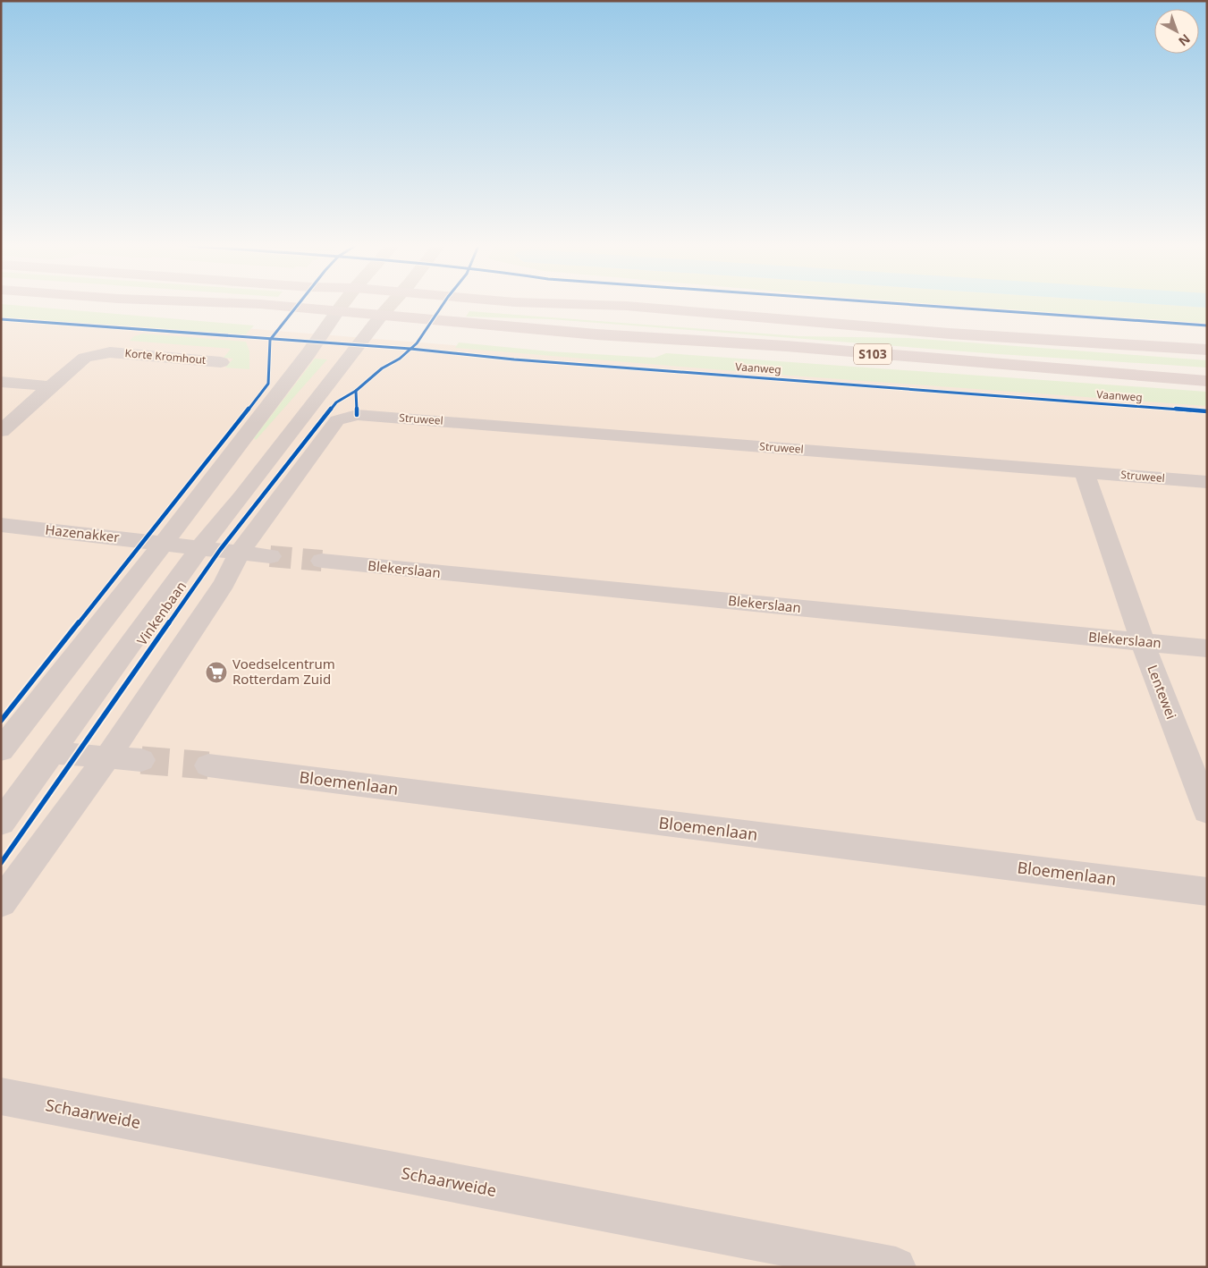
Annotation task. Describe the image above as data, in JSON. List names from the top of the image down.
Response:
{
  "streets": {
    "highway": ["S103", "Vaanweg"],
    "street": [
      "Korte Kromhout",
      "Struweel",
      "Hazenakker",
      "Blekerslaan",
      "Vinkenbaan",
      "Lentewei",
      "Bloemenlaan",
      "Schaarweide"
    ]
  },
  "crossings": [
    ["Vaanweg", "Vinkenbaan"],
    ["Struweel", "Vinkenbaan"],
    ["Struweel", "Lentewei"],
    ["Blekerslaan", "Lentewei"]
  ],
  "places": {
    "supermarket": ["Voedselcentrum Rotterdam Zuid"]
  },
  "north": "bottom right"
}
